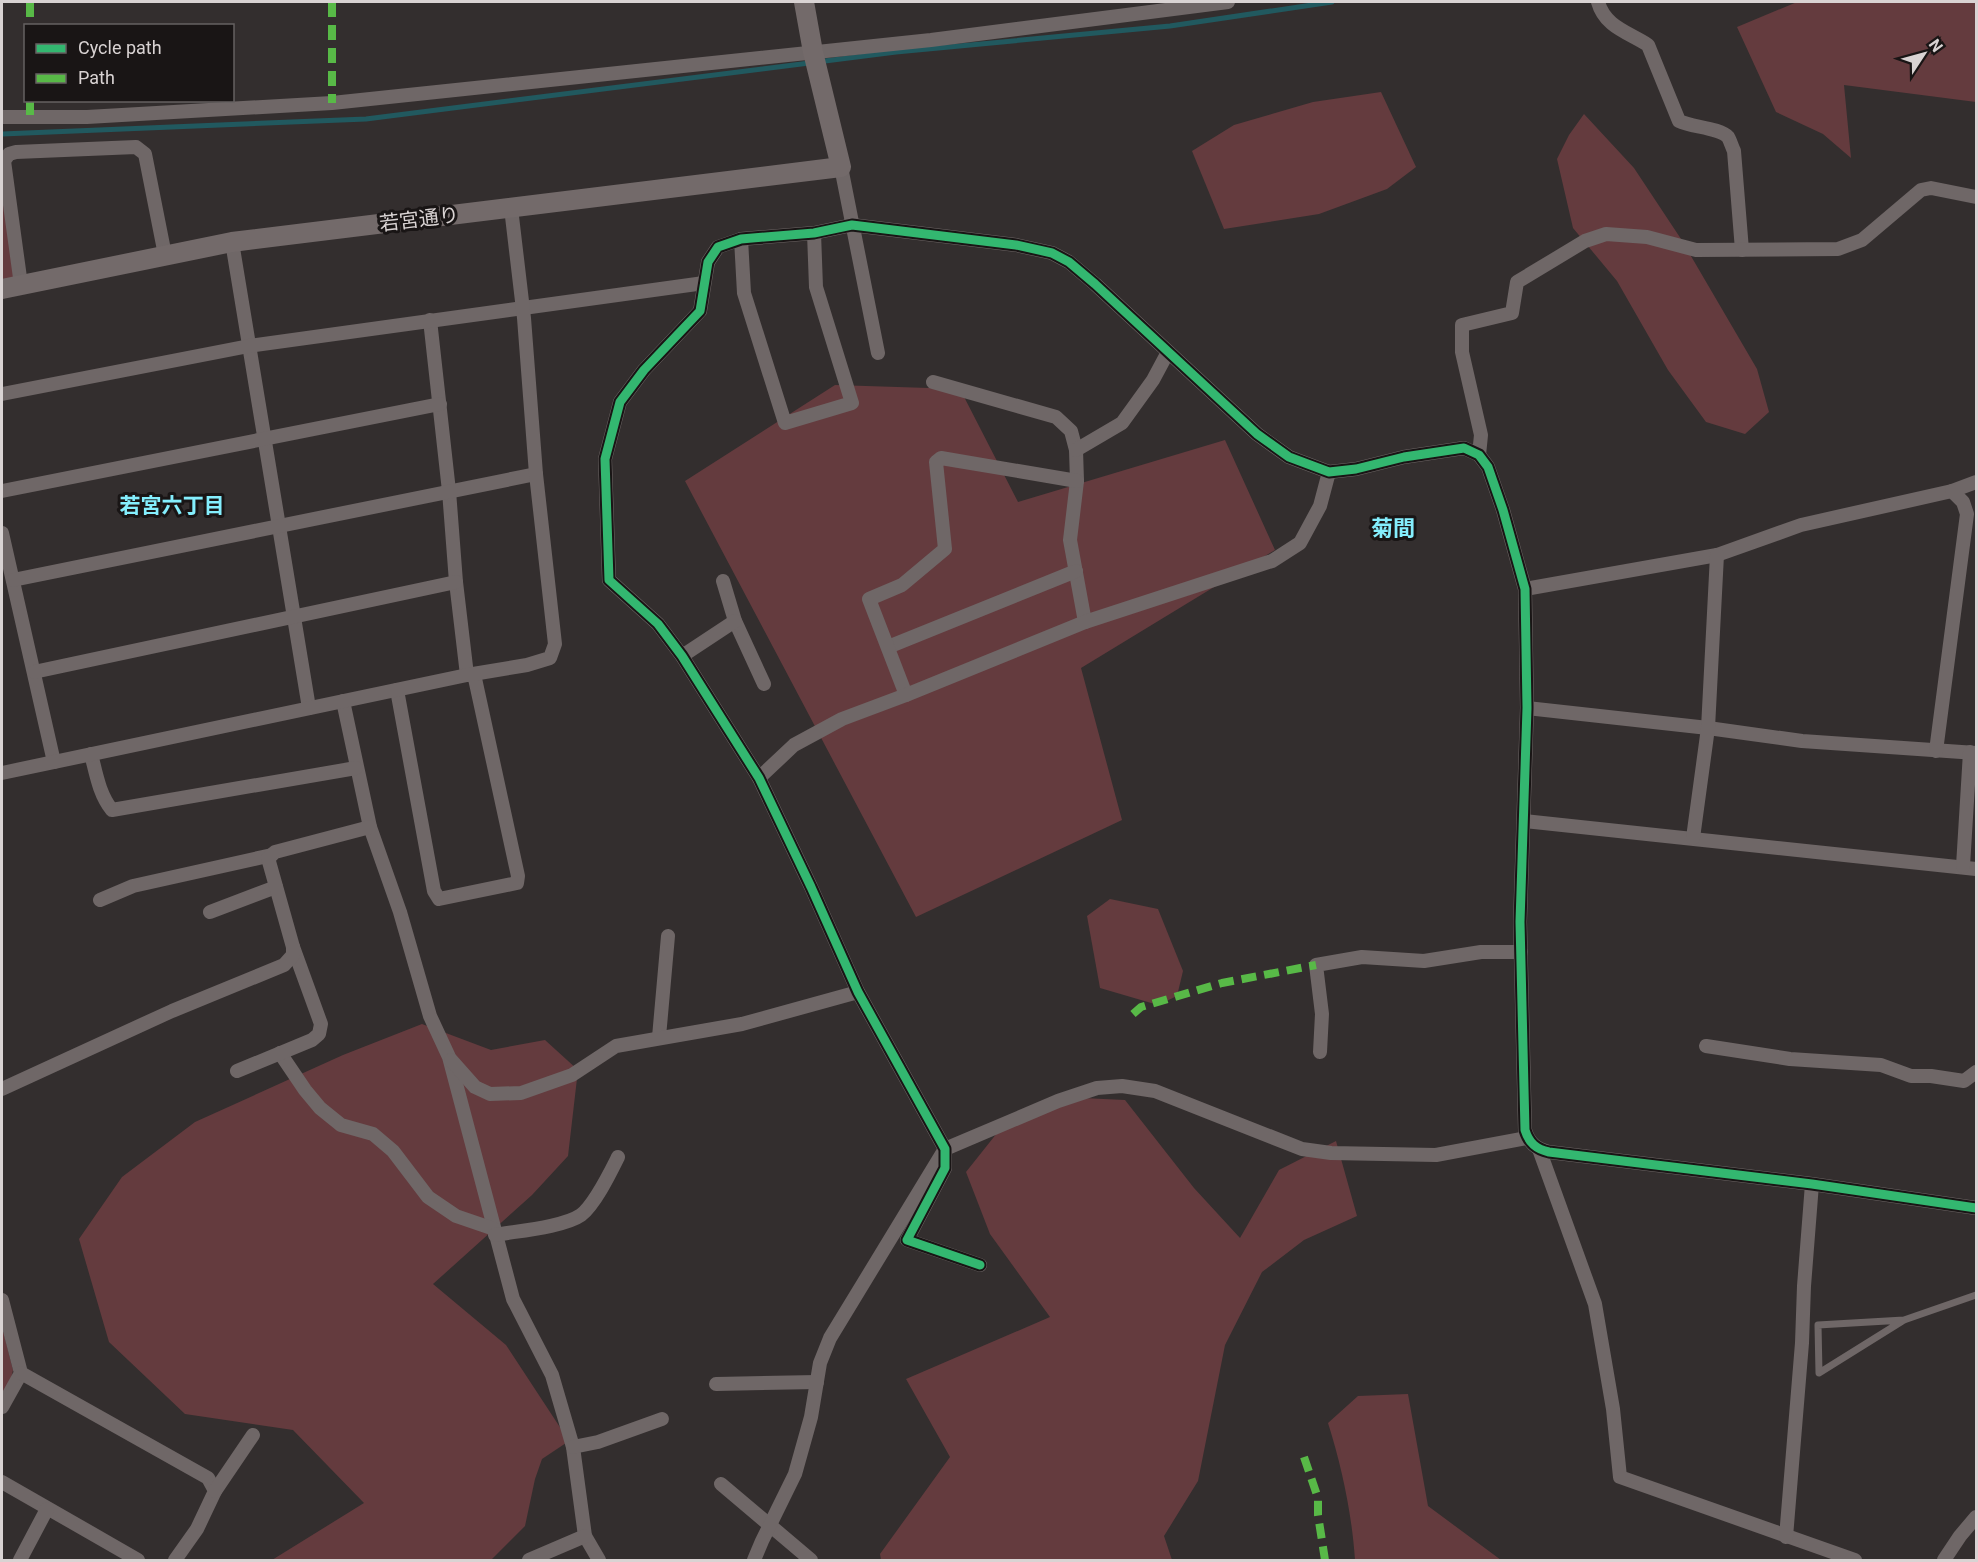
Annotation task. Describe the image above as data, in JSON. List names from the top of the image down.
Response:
{
  "streets": {
    "street": ["若宮通り"]
  },
  "districts": ["若宮六丁目", "菊間"],
  "legend": ["Cycle path", "Path"],
  "north": "top right"
}
